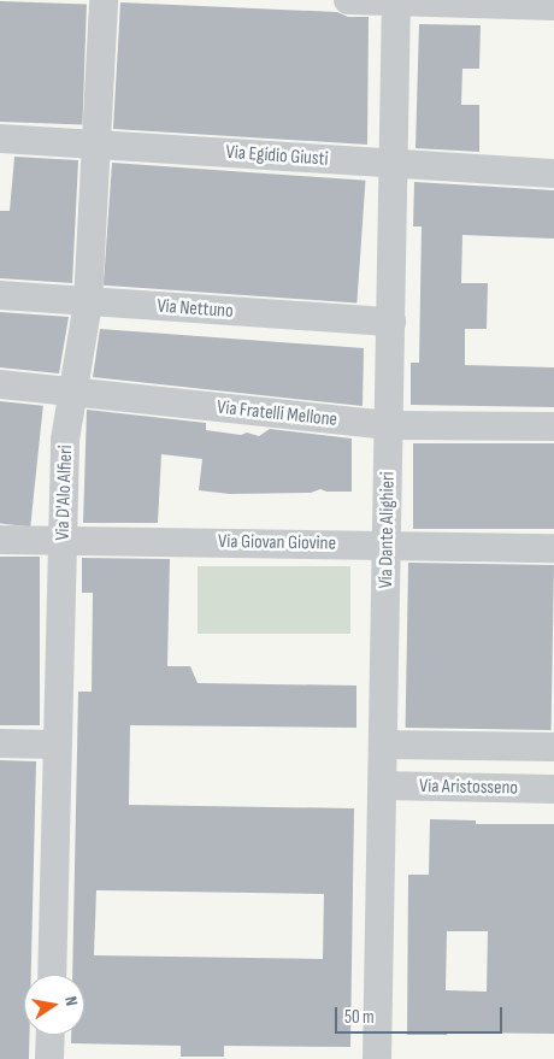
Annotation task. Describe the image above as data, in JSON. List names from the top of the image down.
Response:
{
  "streets": {
    "street": [
      "Via Egidio Giusti",
      "Via Nettuno",
      "Via Fratelli Mellone",
      "Via D'Alo Alfieri",
      "Via Dante Alighieri",
      "Via Giovan Giovine",
      "Via Aristosseno"
    ]
  },
  "crossings": [
    ["Via Egidio Giusti", "Via D'Alo Alfieri"],
    ["Via Egidio Giusti", "Via Dante Alighieri"],
    ["Via Nettuno", "Via D'Alo Alfieri"],
    ["Via Nettuno", "Via Dante Alighieri"],
    ["Via Fratelli Mellone", "Via D'Alo Alfieri"],
    ["Via Fratelli Mellone", "Via Dante Alighieri"],
    ["Via D'Alo Alfieri", "Via Giovan Giovine"],
    ["Via Dante Alighieri", "Via Giovan Giovine"],
    ["Via Dante Alighieri", "Via Aristosseno"]
  ],
  "scale_bar": "50 m",
  "north": "right"
}
